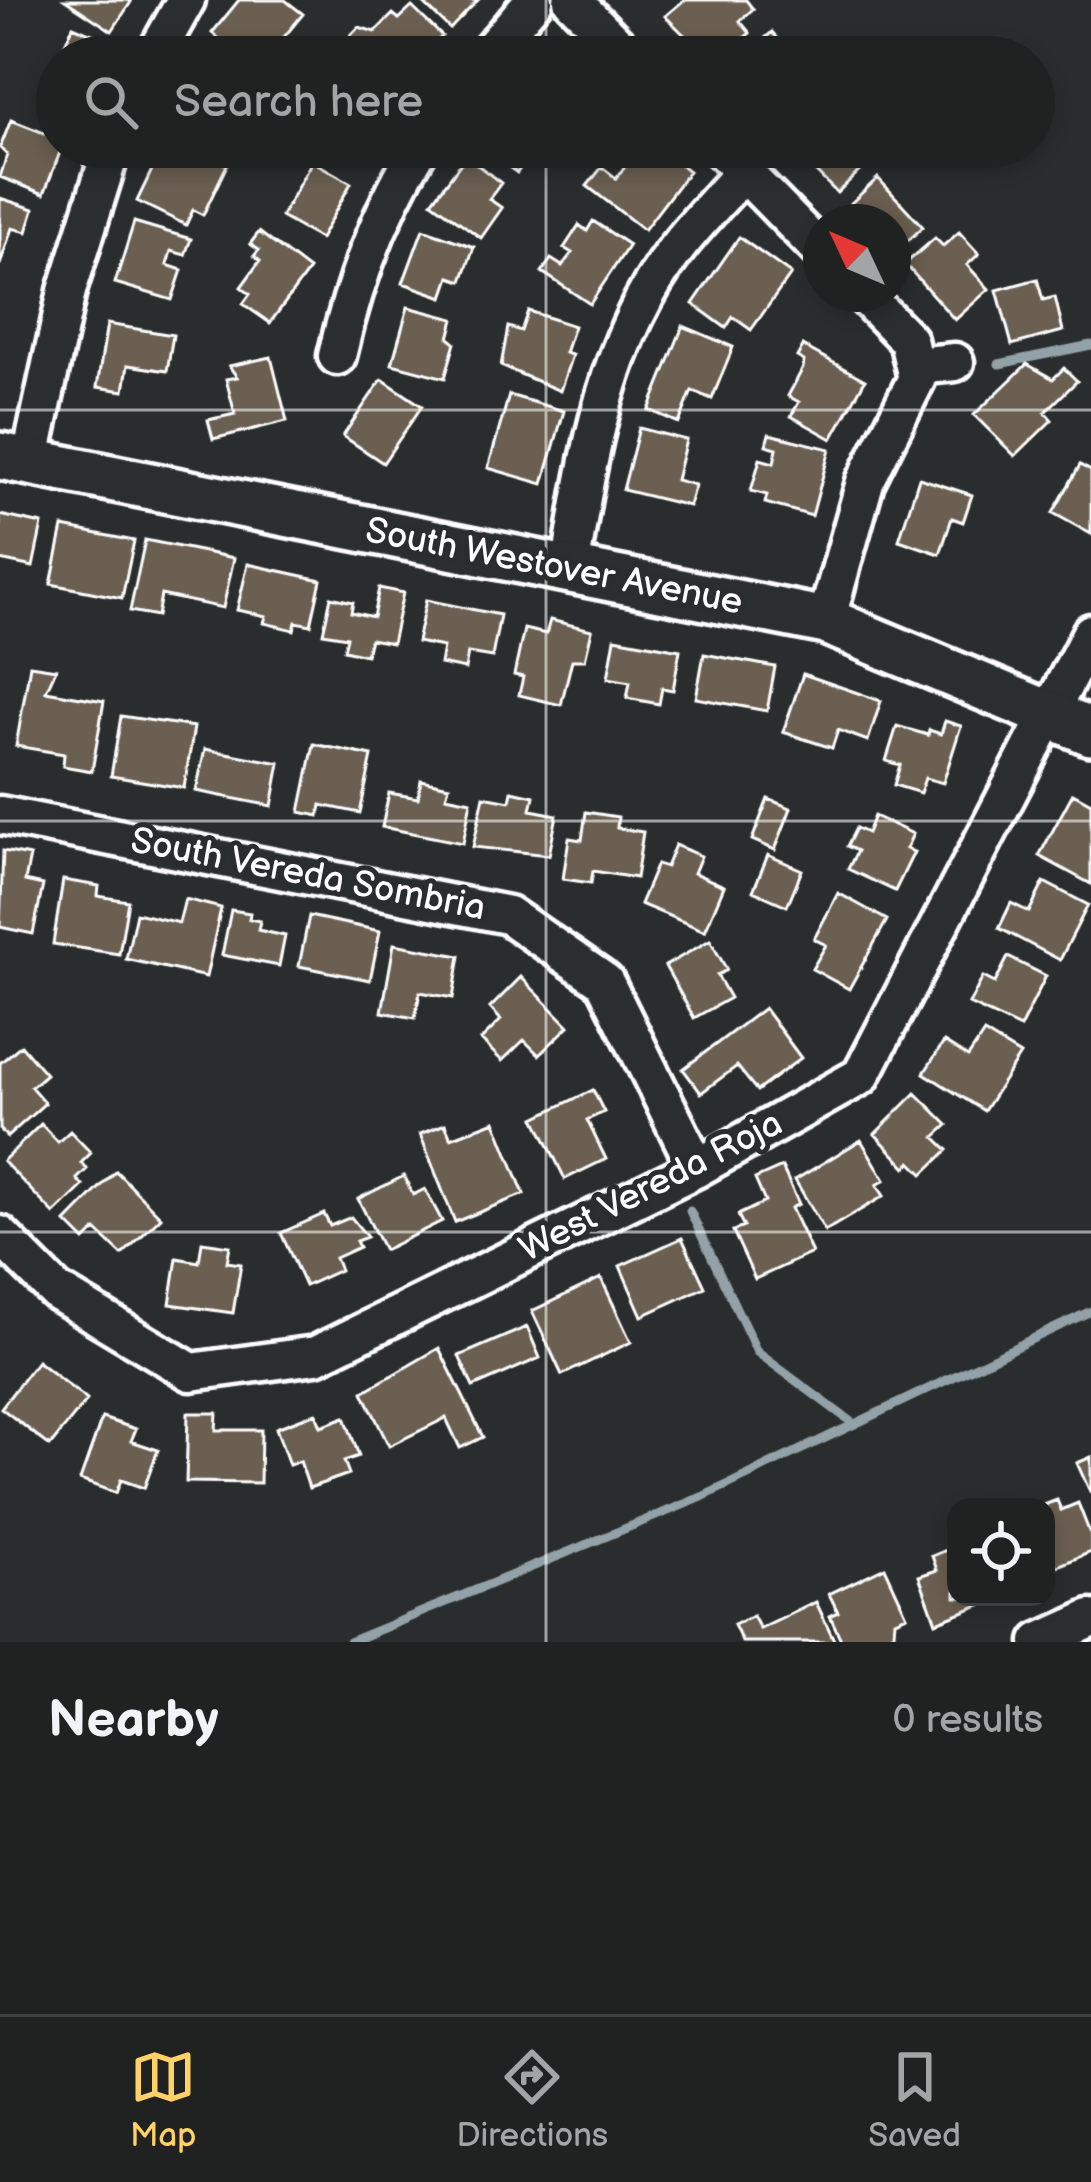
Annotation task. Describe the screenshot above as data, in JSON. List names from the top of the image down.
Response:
{
  "streets": {
    "street": ["South Westover Avenue", "South Vereda Sombria", "West Vereda Roja"]
  },
  "crossings": [
    ["South Westover Avenue", "West Vereda Roja"],
    ["South Vereda Sombria", "West Vereda Roja"]
  ],
  "north": "top left",
  "page": {
    "search": "Search here",
    "heading": ["Nearby", "0 results"],
    "nav": ["Map", "Directions", "Saved"]
  }
}
